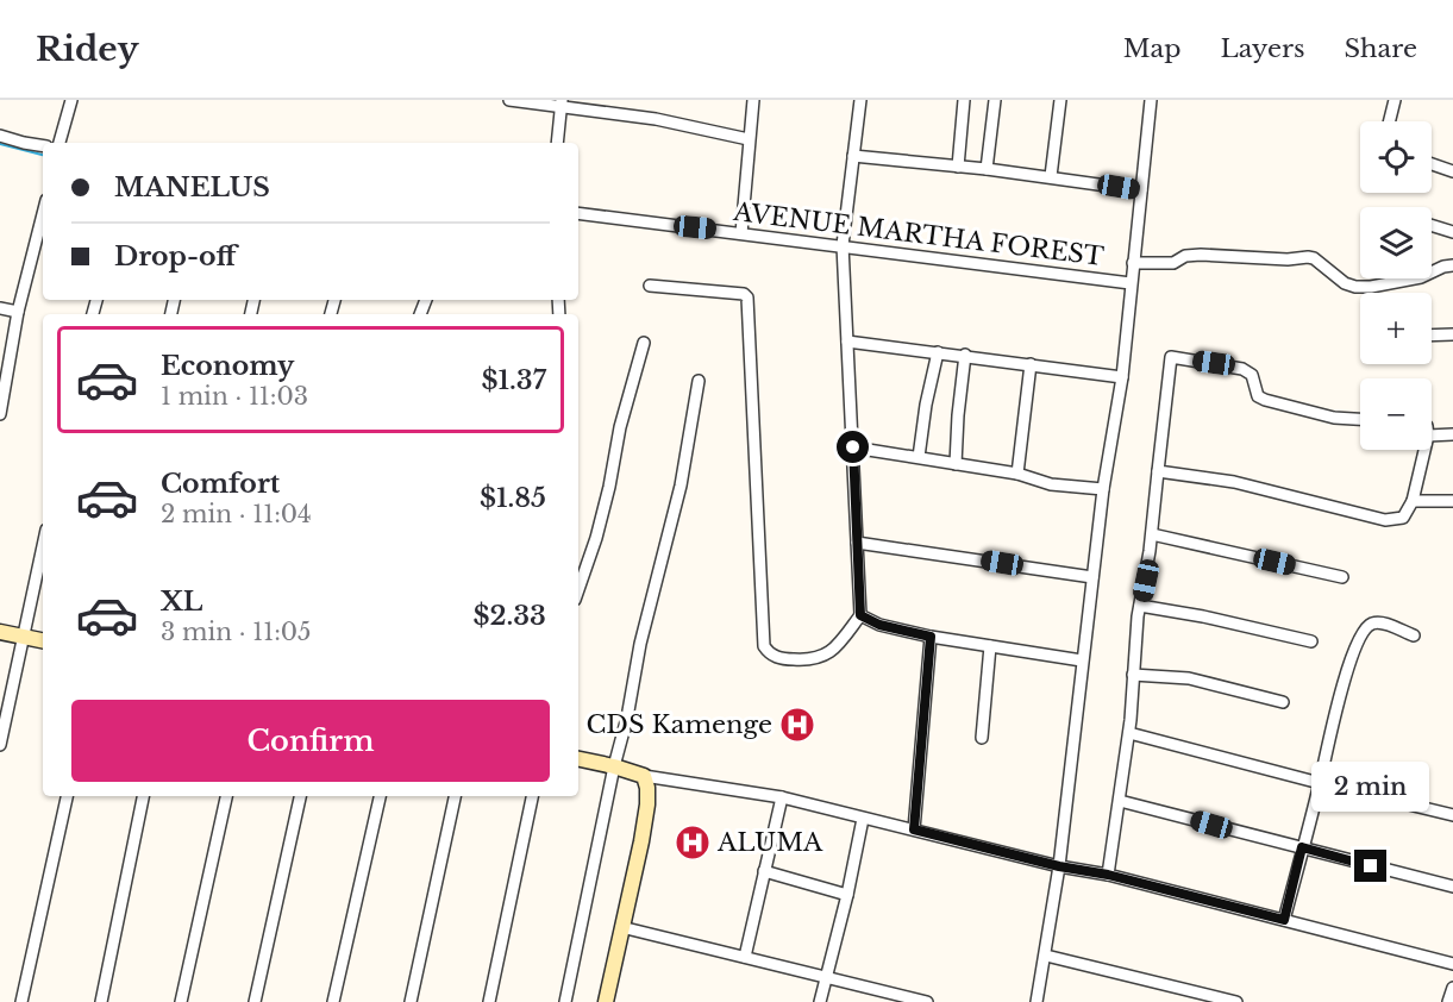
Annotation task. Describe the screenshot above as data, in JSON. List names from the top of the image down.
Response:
{
  "streets": {
    "street": ["AVENUE MARTHA FOREST"]
  },
  "places": {
    "hospital": ["CDS Kamenge", "ALUMA"]
  },
  "page": {
    "header": "Ridey",
    "nav": ["Map", "Layers", "Share"],
    "map_buttons": ["+", "−"],
    "banner": ["MANELUS", "Drop-off"],
    "list": [
      {
        "name": "Economy",
        "note": "1 min · 11:03",
        "value": "$1.37"
      },
      {
        "name": "Comfort",
        "note": "2 min · 11:04",
        "value": "$1.85"
      },
      {
        "name": "XL",
        "note": "3 min · 11:05",
        "value": "$2.33"
      }
    ],
    "buttons": "Confirm",
    "bubble": "2 min"
  }
}
